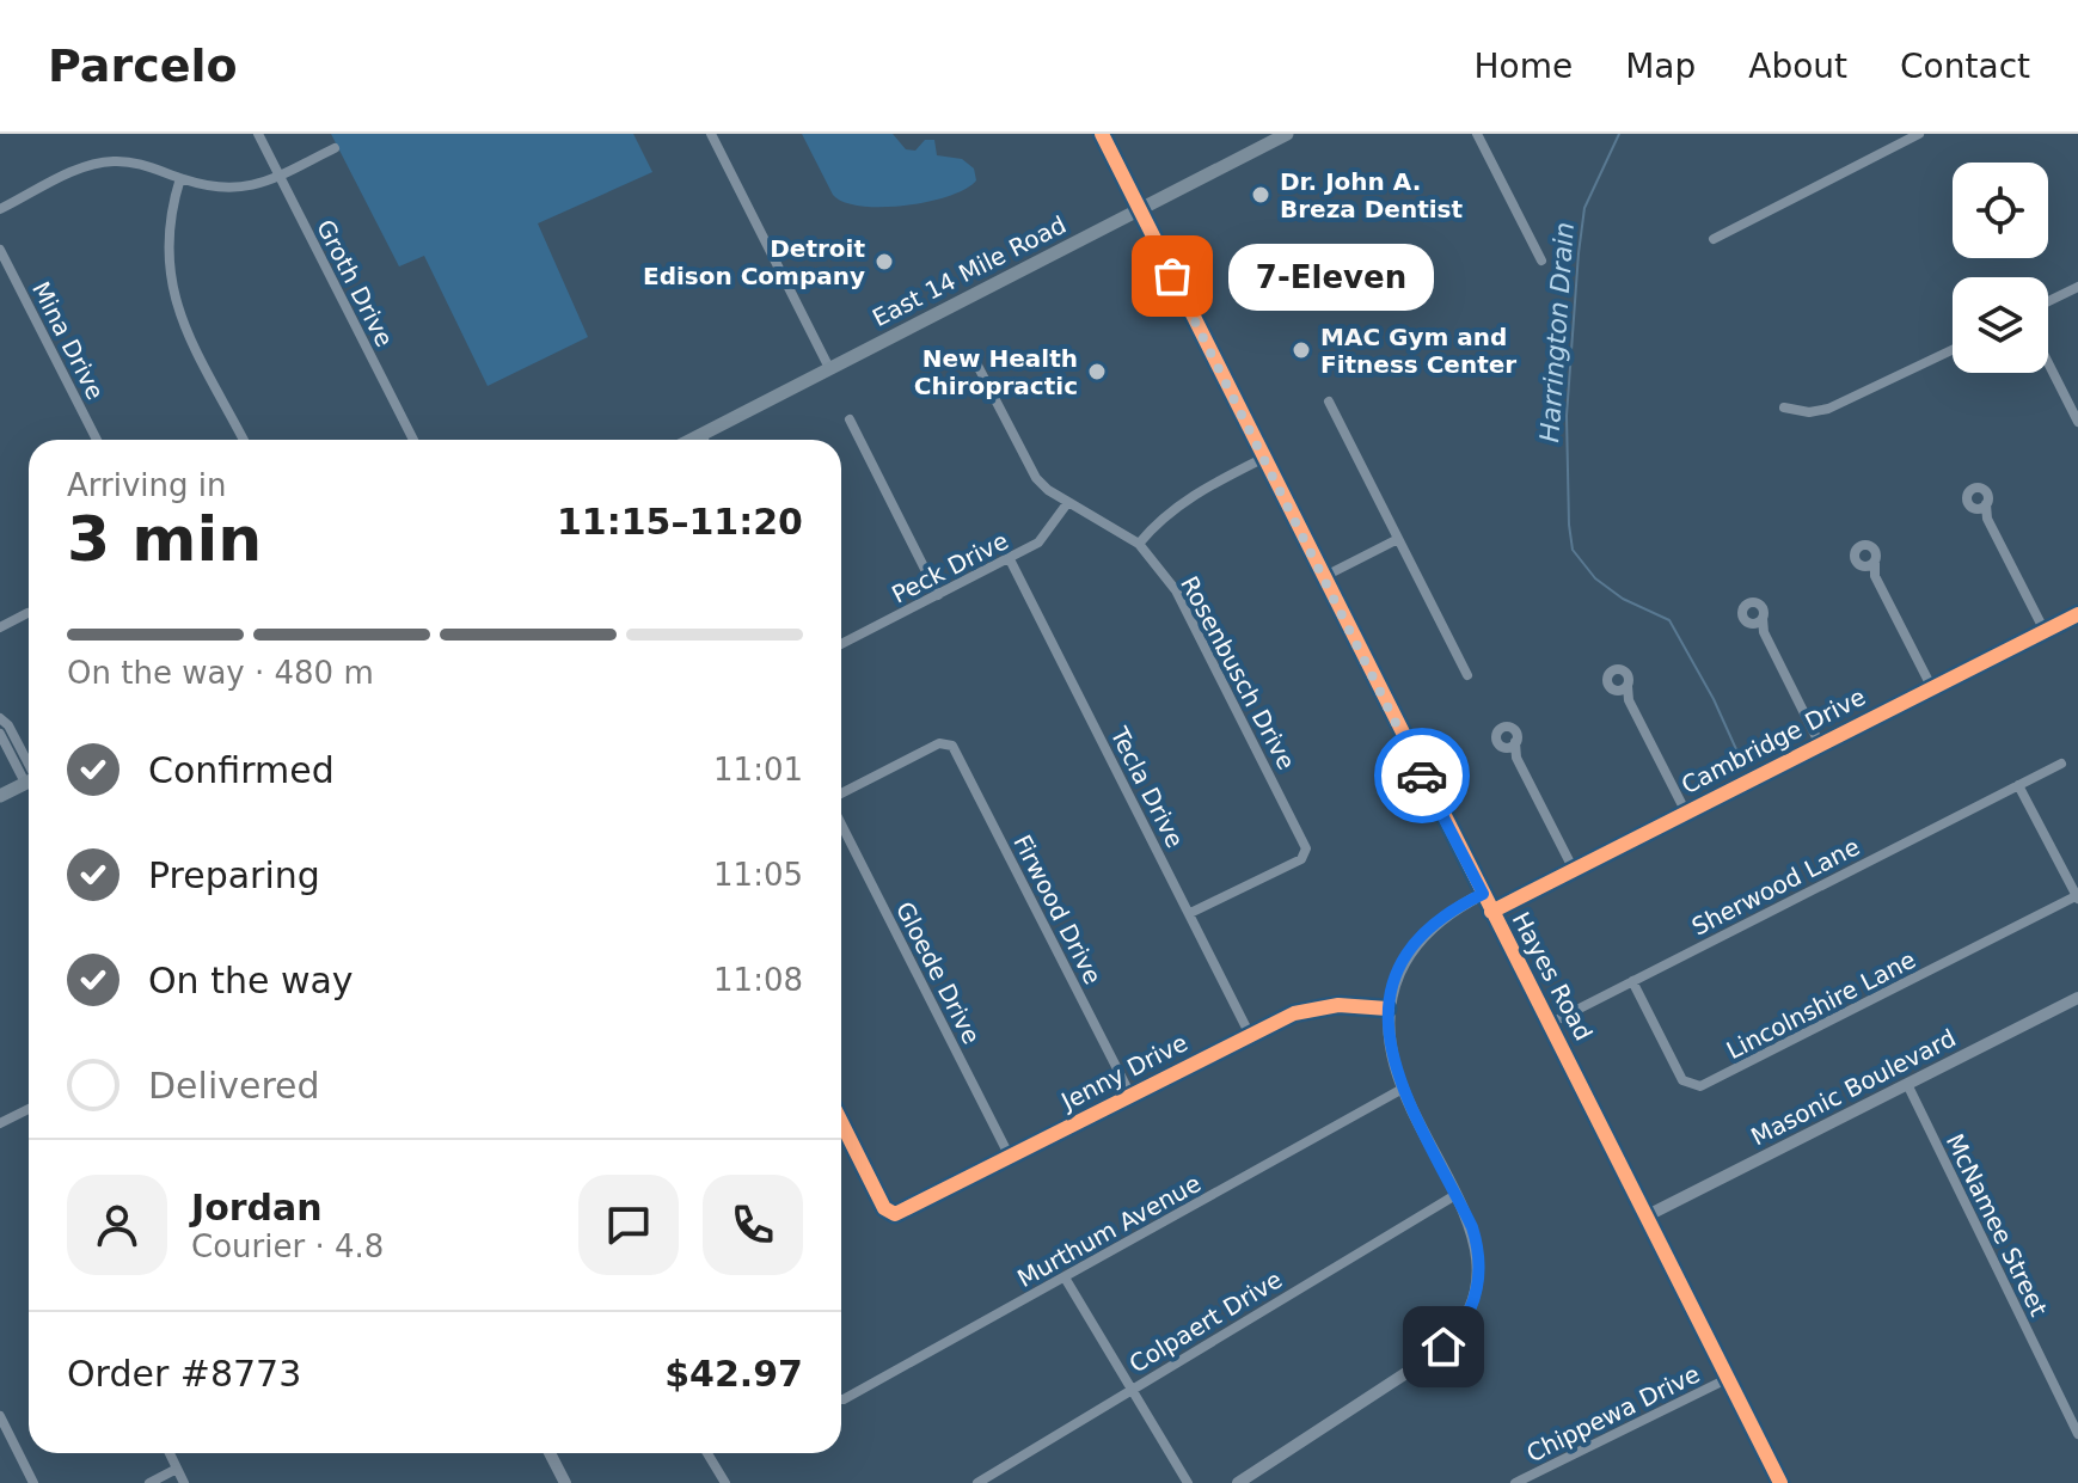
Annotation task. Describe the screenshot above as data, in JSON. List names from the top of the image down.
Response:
{
  "streets": {
    "main road": ["East 14 Mile Road"],
    "street": [
      "Groth Drive",
      "Mina Drive",
      "Peck Drive",
      "Rosenbusch Drive",
      "Cambridge Drive",
      "Tecla Drive",
      "Sherwood Lane",
      "Firwood Drive",
      "Gloede Drive",
      "Hayes Road",
      "Lincolnshire Lane",
      "Jenny Drive",
      "Masonic Boulevard",
      "McNamee Street",
      "Murthum Avenue",
      "Colpaert Drive",
      "Chippewa Drive"
    ]
  },
  "crossings": [
    ["East 14 Mile Road", "Hayes Road"],
    ["Peck Drive", "Rosenbusch Drive"],
    ["Peck Drive", "Tecla Drive"],
    ["Rosenbusch Drive", "Tecla Drive"],
    ["Cambridge Drive", "Hayes Road"],
    ["Tecla Drive", "Jenny Drive"],
    ["Sherwood Lane", "Hayes Road"],
    ["Sherwood Lane", "Lincolnshire Lane"],
    ["Firwood Drive", "Jenny Drive"],
    ["Gloede Drive", "Jenny Drive"],
    ["Hayes Road", "Masonic Boulevard"],
    ["Hayes Road", "Chippewa Drive"],
    ["Masonic Boulevard", "McNamee Street"]
  ],
  "water": ["Harrington Drain"],
  "places": [
    "Dr. John A. Breza Dentist",
    "Detroit Edison Company",
    "7-Eleven",
    "MAC Gym and Fitness Center",
    "New Health Chiropractic"
  ],
  "page": {
    "header": "Parcelo",
    "nav": [
      "Home",
      "Map",
      "About",
      "Contact"
    ],
    "bubble": "7-Eleven",
    "heading": ["3 min", "Arriving in", "11:15–11:20"],
    "panel": [
      "Jordan",
      "Courier · 4.8",
      "Order #8773",
      "$42.97"
    ],
    "bar": "On the way · 480 m",
    "list": [
      ["Confirmed", "11:01"],
      ["Preparing", "11:05"],
      ["On the way", "11:08"],
      "Delivered"
    ]
  }
}
